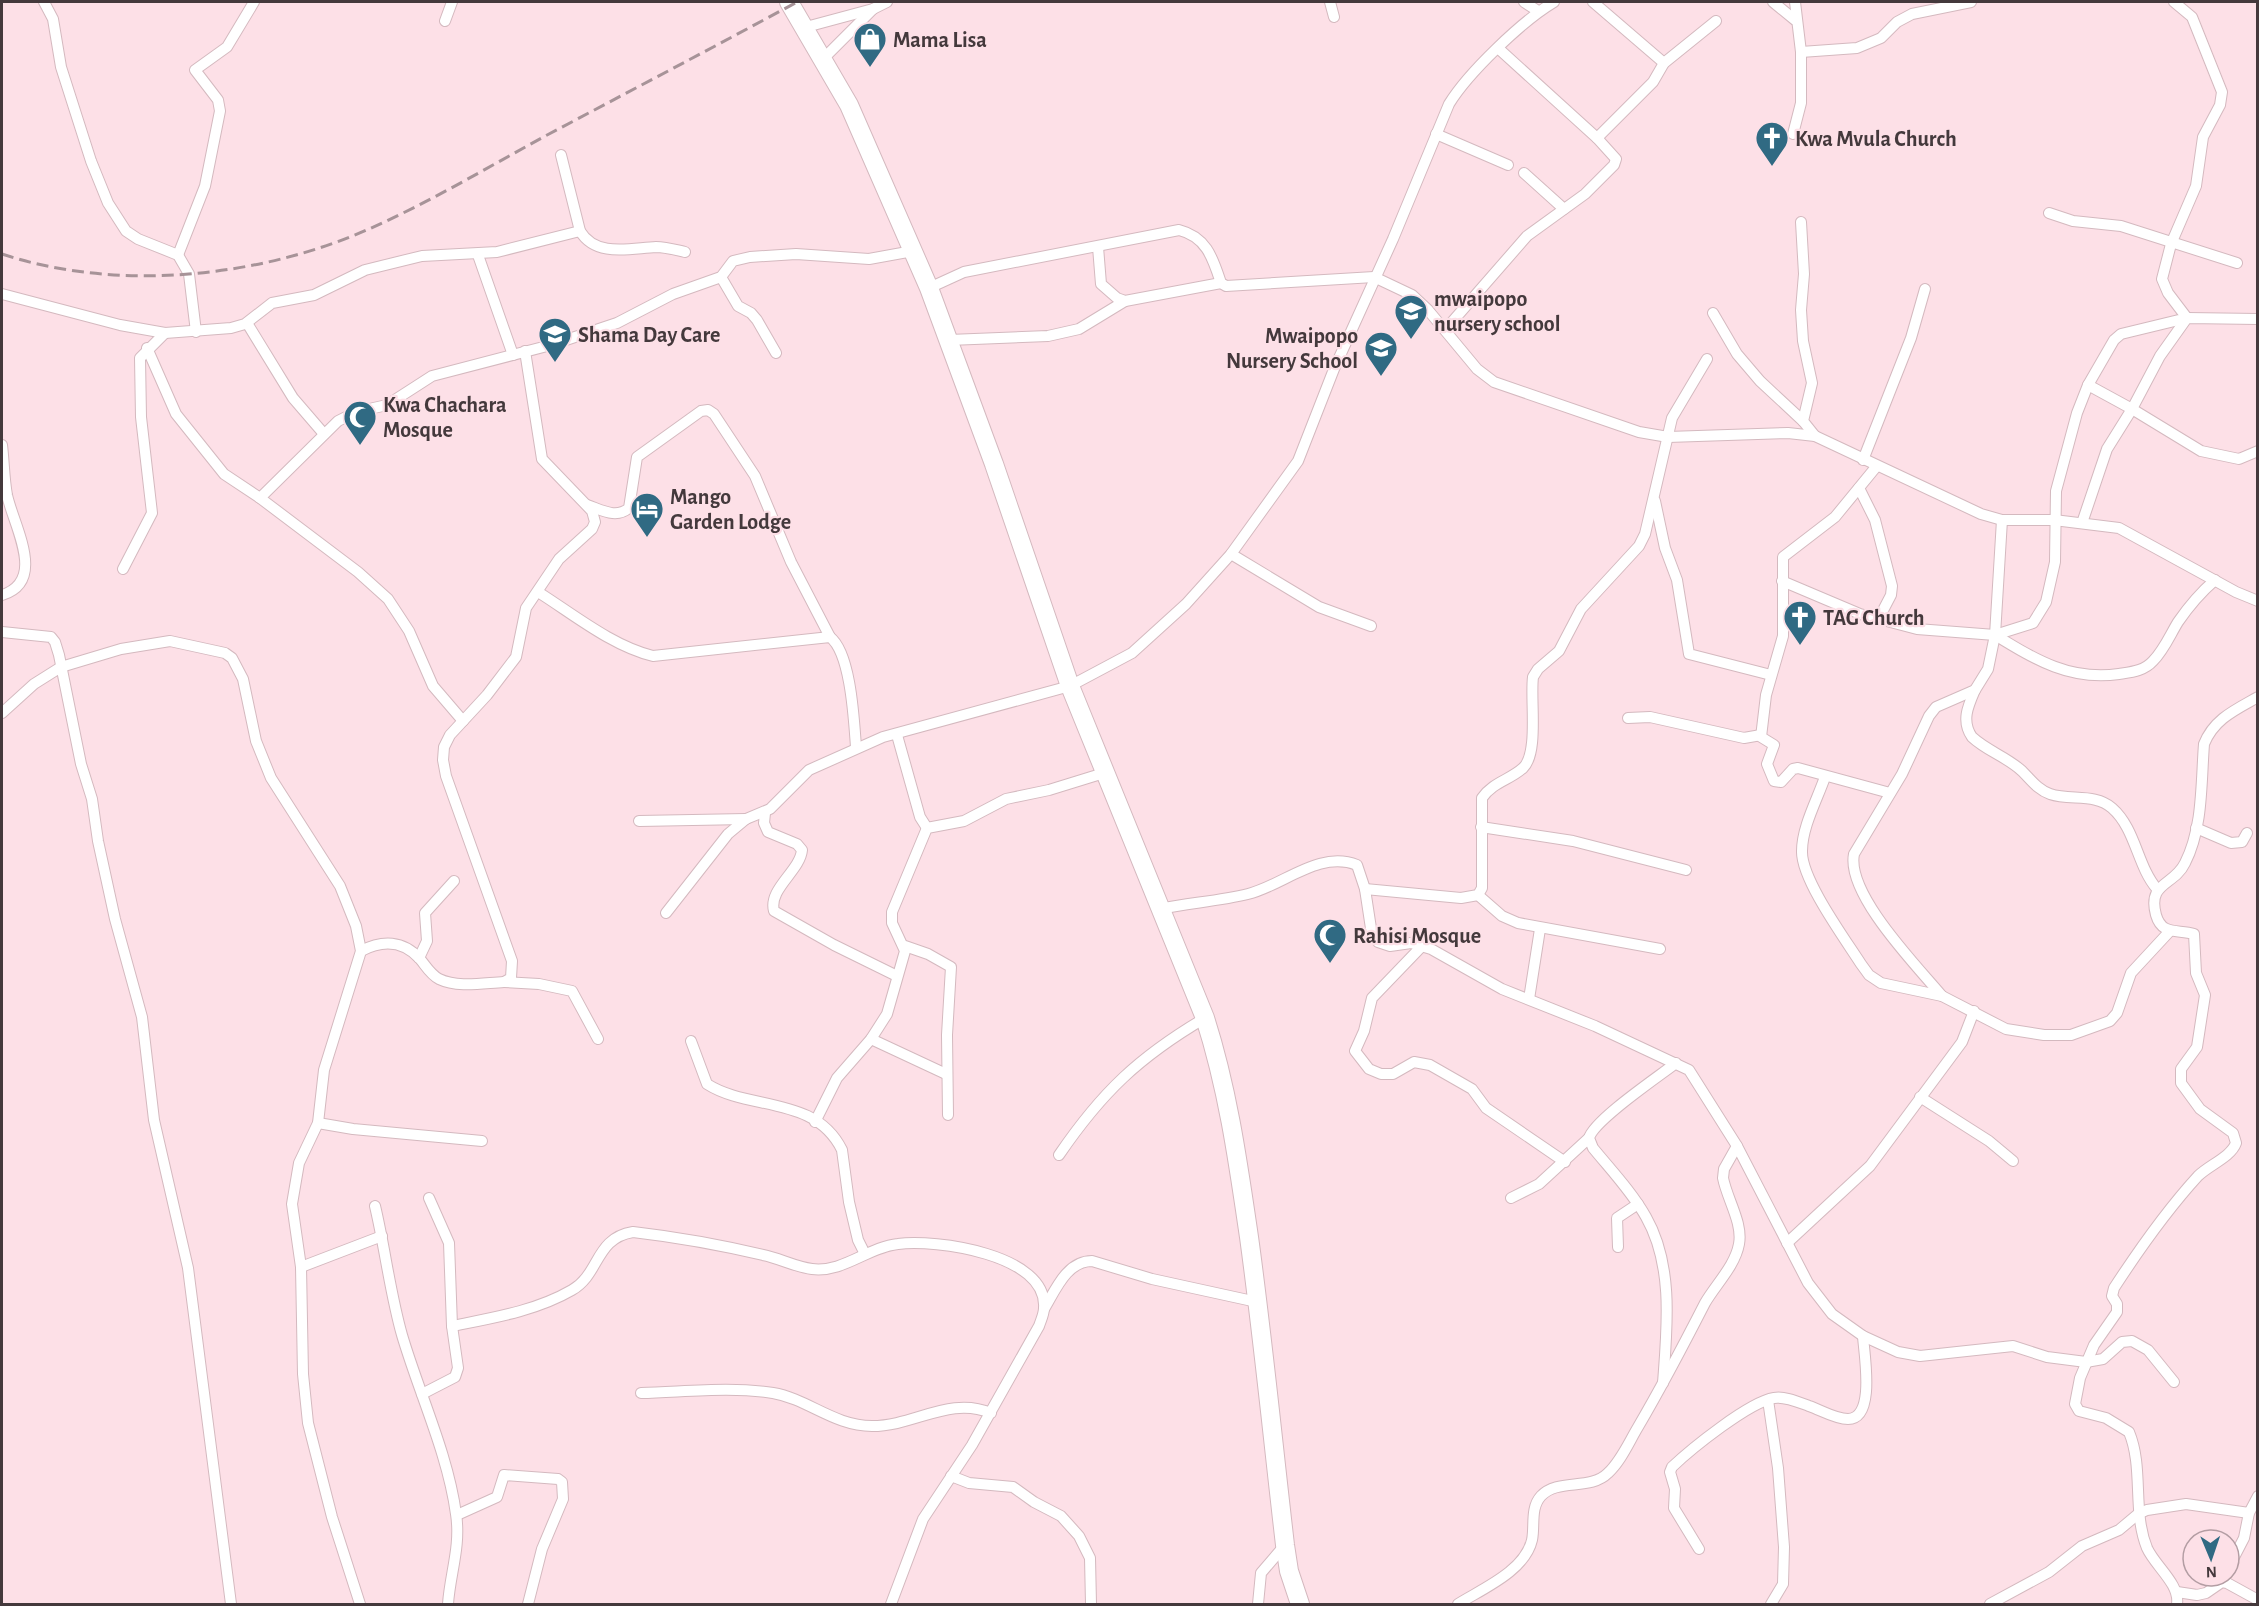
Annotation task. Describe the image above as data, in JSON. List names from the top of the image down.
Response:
{
  "places": {
    "shop": ["Mama Lisa"],
    "church": ["Kwa Mvula Church", "TAG Church"],
    "school or university": ["mwaipopo nursery school", "Shama Day Care", "Mwaipopo Nursery School"],
    "mosque": ["Kwa Chachara Mosque", "Rahisi Mosque"],
    "hotel": ["Mango Garden Lodge"]
  },
  "north": "bottom"
}
